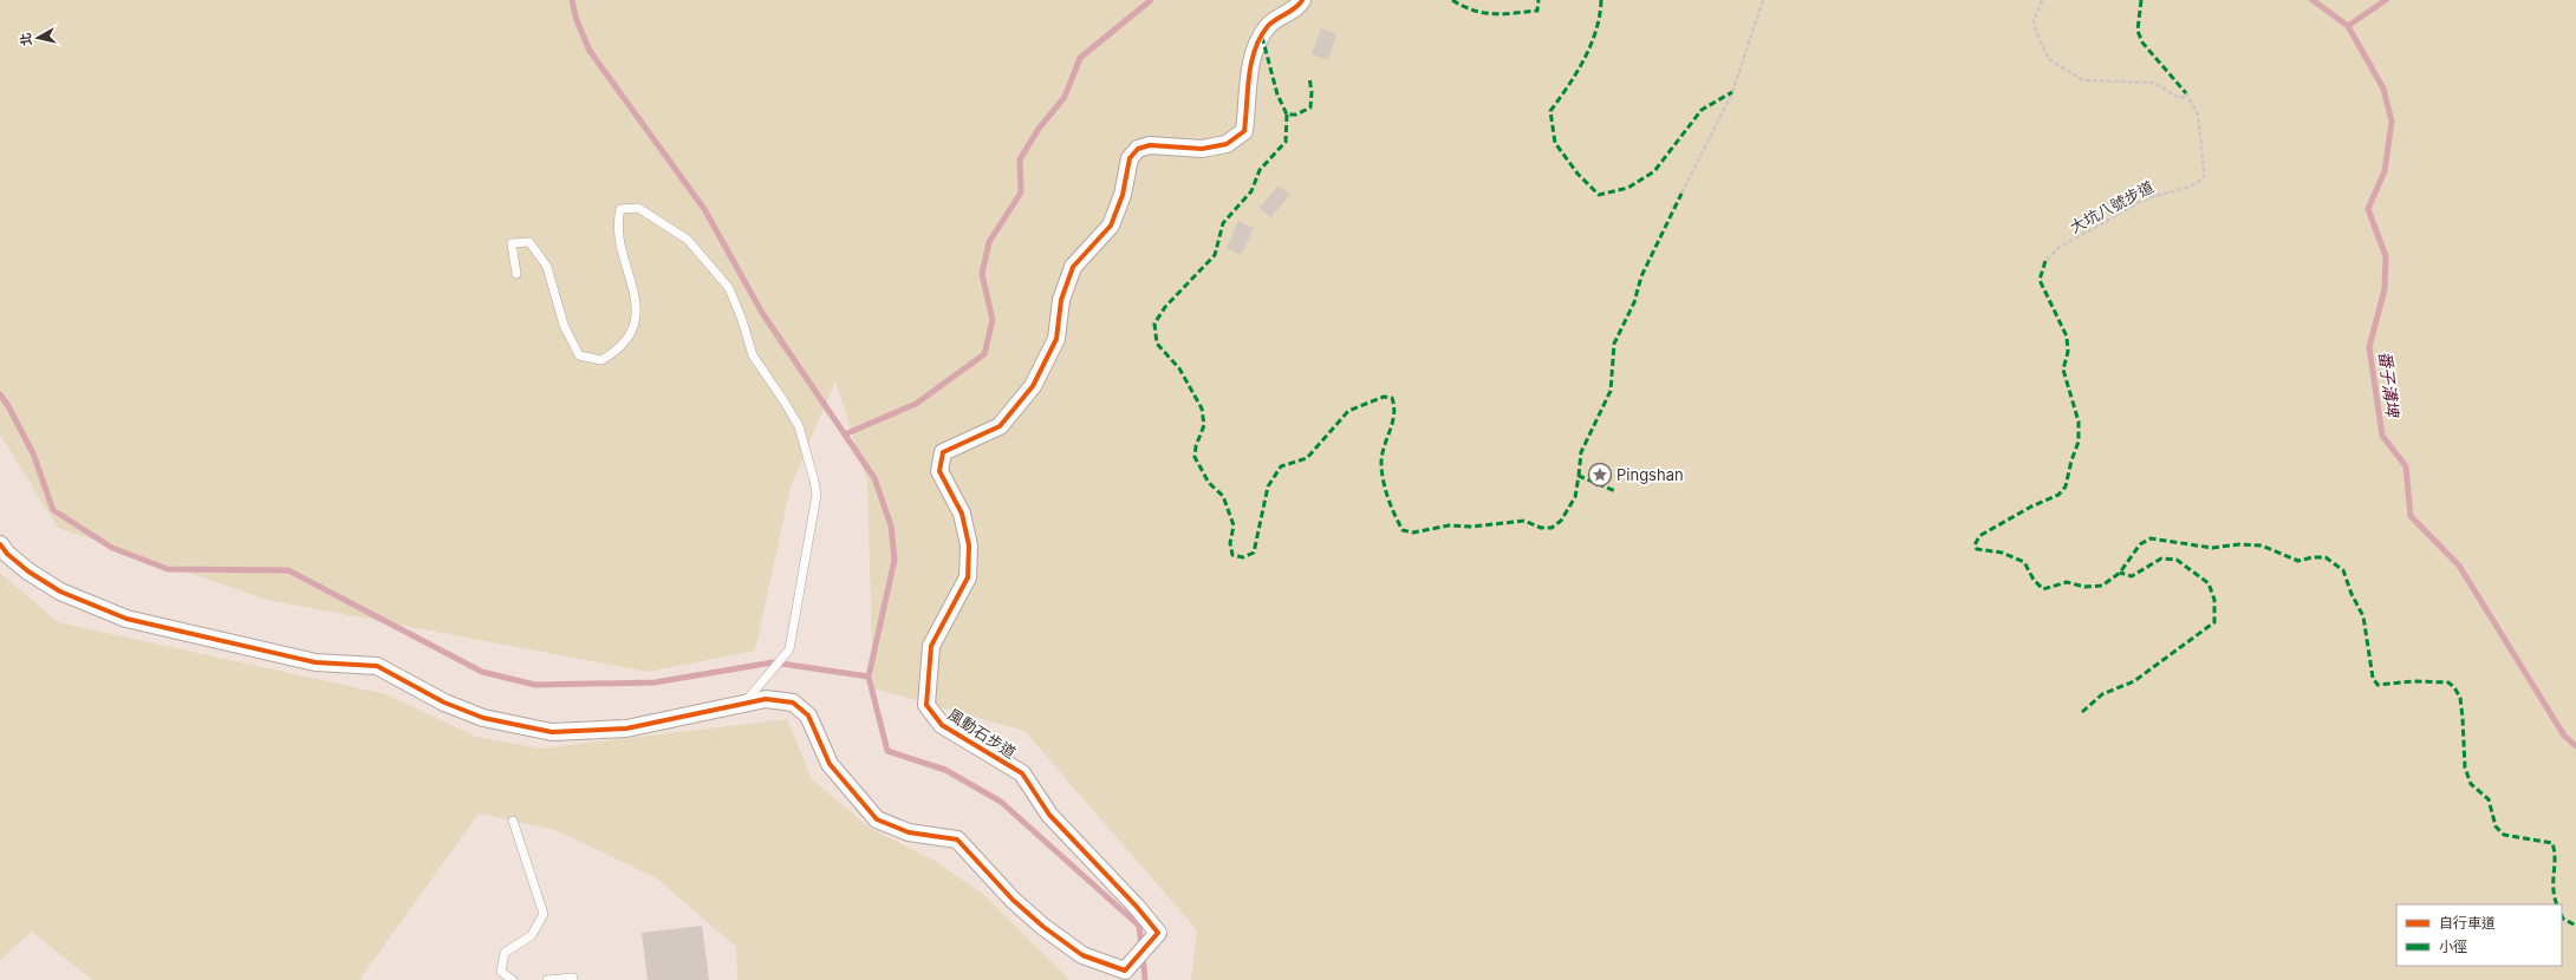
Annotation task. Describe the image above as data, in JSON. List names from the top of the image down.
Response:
{
  "streets": {
    "street": ["風動石步道"],
    "path": ["大坑八號步道"]
  },
  "water": ["番子溝埤"],
  "places": {
    "place": ["Pingshan"]
  },
  "legend": ["自行車道", "小徑"],
  "north": "left"
}
